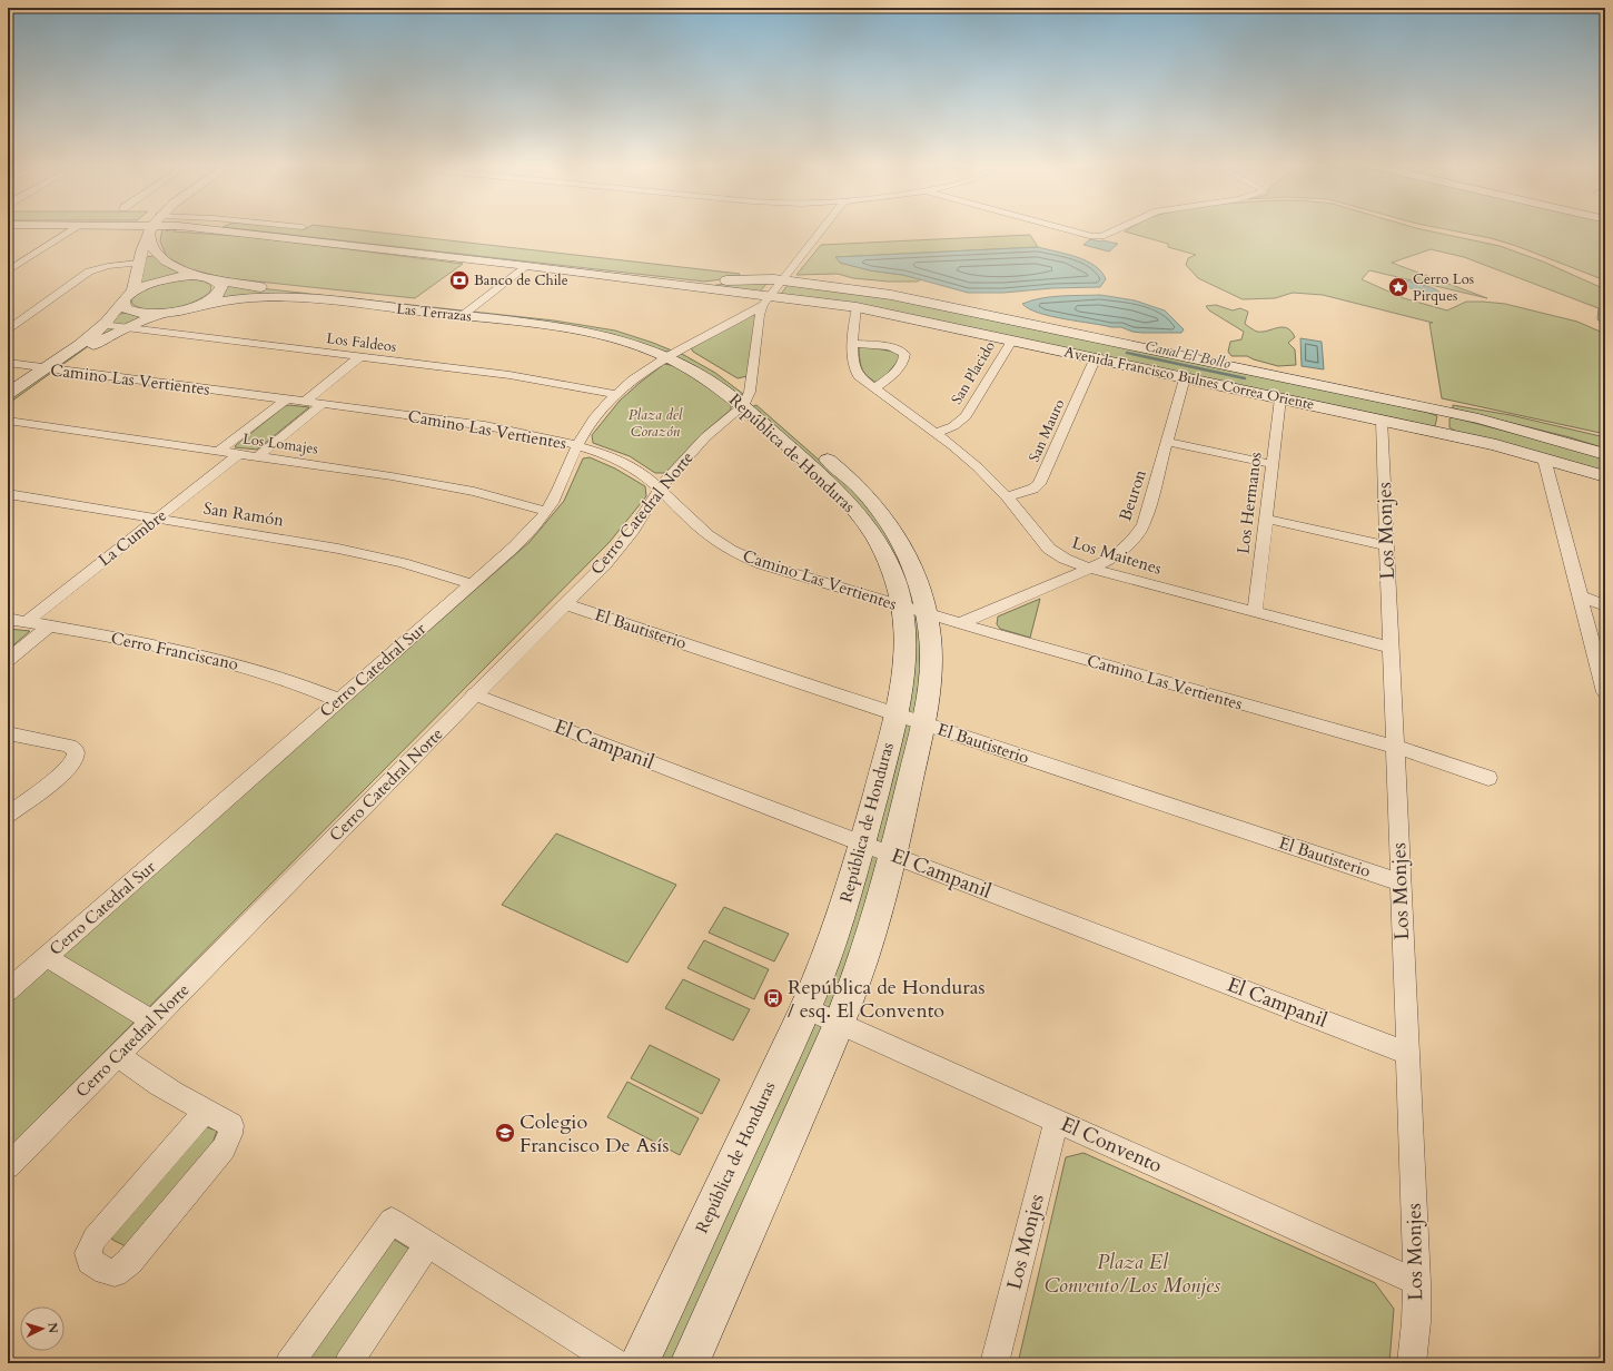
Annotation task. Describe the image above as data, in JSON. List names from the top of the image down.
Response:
{
  "streets": {
    "street": [
      "Las Terrazas",
      "Los Faldeos",
      "San Placido",
      "Avenida Francisco Bulnes Correa Oriente",
      "Camino Las Vertientes",
      "San Mauro",
      "Los Lomajes",
      "República de Honduras",
      "Beuron",
      "Los Hermanos",
      "Cerro Catedral Norte",
      "San Ramón",
      "Los Monjes",
      "La Cumbre",
      "Los Maitenes",
      "El Bautisterio",
      "Cerro Franciscano",
      "Cerro Catedral Sur",
      "El Campanil",
      "El Convento"
    ]
  },
  "crossings": [
    ["Las Terrazas", "República de Honduras"],
    ["Las Terrazas", "Cerro Catedral Sur"],
    ["Los Faldeos", "Cerro Catedral Sur"],
    ["San Placido", "Avenida Francisco Bulnes Correa Oriente"],
    ["San Placido", "Los Maitenes"],
    ["Avenida Francisco Bulnes Correa Oriente", "San Mauro"],
    ["Avenida Francisco Bulnes Correa Oriente", "República de Honduras"],
    ["Avenida Francisco Bulnes Correa Oriente", "Beuron"],
    ["Avenida Francisco Bulnes Correa Oriente", "Los Hermanos"],
    ["Avenida Francisco Bulnes Correa Oriente", "Los Monjes"],
    ["Avenida Francisco Bulnes Correa Oriente", "Los Maitenes"],
    ["Camino Las Vertientes", "República de Honduras"],
    ["Camino Las Vertientes", "Beuron"],
    ["Camino Las Vertientes", "Cerro Catedral Norte"],
    ["Camino Las Vertientes", "Los Monjes"],
    ["Camino Las Vertientes", "Cerro Catedral Sur"],
    ["San Mauro", "Los Maitenes"],
    ["Los Lomajes", "La Cumbre"],
    ["Los Lomajes", "Cerro Catedral Sur"],
    ["República de Honduras", "Cerro Catedral Norte"],
    ["República de Honduras", "El Bautisterio"],
    ["República de Honduras", "Cerro Catedral Sur"],
    ["República de Honduras", "El Campanil"],
    ["República de Honduras", "El Convento"],
    ["Beuron", "Los Maitenes"],
    ["Los Hermanos", "Los Maitenes"],
    ["Cerro Catedral Norte", "El Bautisterio"],
    ["Cerro Catedral Norte", "Cerro Catedral Sur"],
    ["Cerro Catedral Norte", "El Campanil"],
    ["San Ramón", "La Cumbre"],
    ["San Ramón", "Cerro Catedral Sur"],
    ["Los Monjes", "Los Maitenes"],
    ["Los Monjes", "El Bautisterio"],
    ["Los Monjes", "El Campanil"],
    ["Los Monjes", "El Convento"],
    ["La Cumbre", "Cerro Franciscano"],
    ["Cerro Franciscano", "Cerro Catedral Sur"]
  ],
  "water": ["Canal El Bollo"],
  "parks": ["Plaza del Corazón", "Plaza El Convento/Los Monjes"],
  "places": {
    "bank": ["Banco de Chile"],
    "place": ["Cerro Los Pirques"],
    "bus stop": ["República de Honduras / esq. El Convento"],
    "school or university": ["Colegio Francisco De Asís"]
  },
  "north": "right"
}
